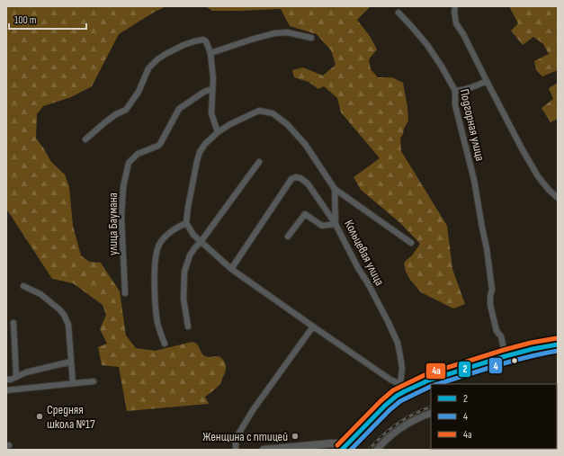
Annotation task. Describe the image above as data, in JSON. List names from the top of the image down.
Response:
{
  "streets": {
    "street": ["Подгорная улица", "улица Баумана", "Кольцевая улица"]
  },
  "places": ["Средняя школа №17", "Женщина с птицей"],
  "lines": ["transit line 4а", "transit line 2", "transit line 4"],
  "legend": ["2", "4", "4а"],
  "scale_bar": "100 m"
}
